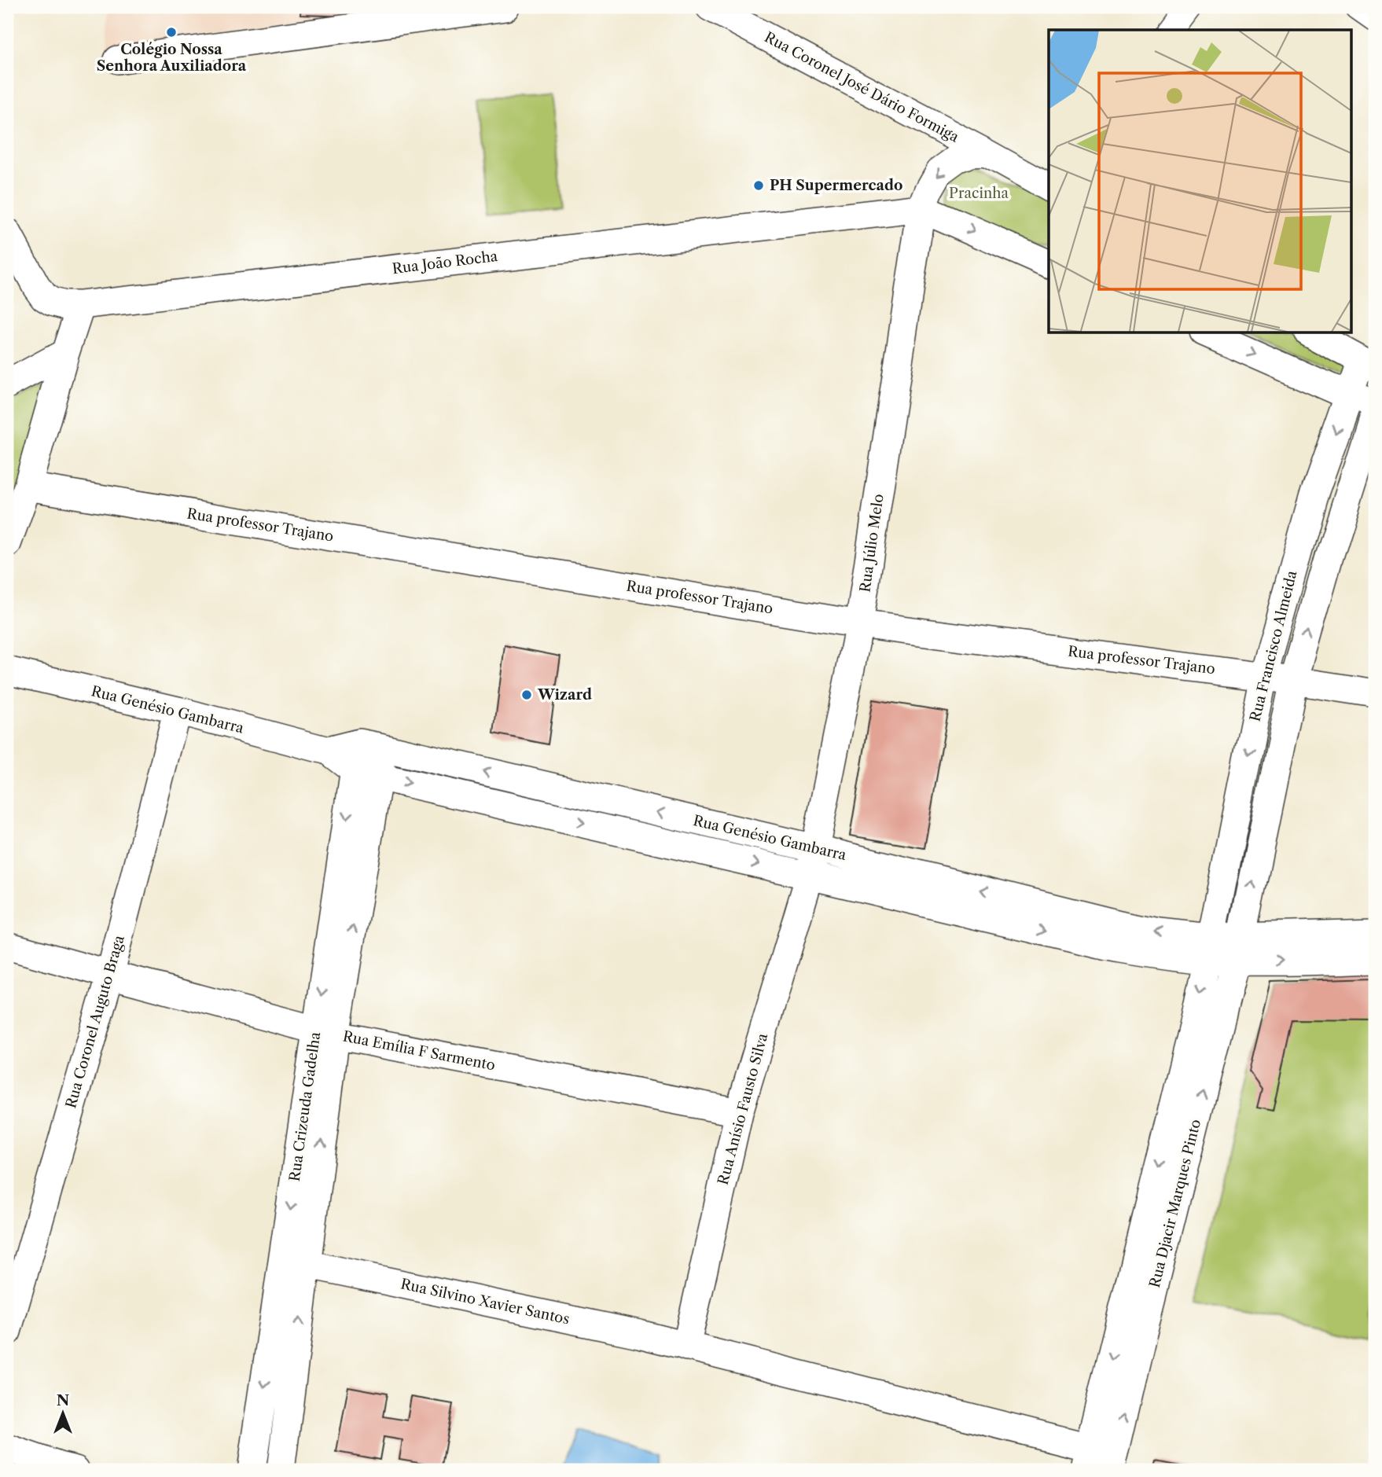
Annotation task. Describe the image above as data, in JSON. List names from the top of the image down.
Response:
{
  "streets": {
    "street": [
      "Rua Coronel José Dário Formiga",
      "Rua João Rocha",
      "Rua professor Trajano",
      "Rua Júlio Melo",
      "Rua Francisco Almeida",
      "Rua Genésio Gambarra",
      "Rua Coronel Auguto Braga",
      "Rua Emília F Sarmento",
      "Rua Crizeuda Gadelha",
      "Rua Anísio Fausto Silva",
      "Rua Djacir Marques Pinto",
      "Rua Silvino Xavier Santos"
    ]
  },
  "crossings": [
    ["Rua Coronel José Dário Formiga", "Rua Júlio Melo"],
    ["Rua João Rocha", "Rua Júlio Melo"],
    ["Rua professor Trajano", "Rua Júlio Melo"],
    ["Rua professor Trajano", "Rua Francisco Almeida"],
    ["Rua Júlio Melo", "Rua Genésio Gambarra"],
    ["Rua Júlio Melo", "Rua Anísio Fausto Silva"],
    ["Rua Francisco Almeida", "Rua Genésio Gambarra"],
    ["Rua Francisco Almeida", "Rua Djacir Marques Pinto"],
    ["Rua Genésio Gambarra", "Rua Coronel Auguto Braga"],
    ["Rua Genésio Gambarra", "Rua Crizeuda Gadelha"],
    ["Rua Genésio Gambarra", "Rua Anísio Fausto Silva"],
    ["Rua Genésio Gambarra", "Rua Djacir Marques Pinto"],
    ["Rua Coronel Auguto Braga", "Rua Emília F Sarmento"],
    ["Rua Emília F Sarmento", "Rua Crizeuda Gadelha"],
    ["Rua Emília F Sarmento", "Rua Anísio Fausto Silva"],
    ["Rua Crizeuda Gadelha", "Rua Silvino Xavier Santos"],
    ["Rua Anísio Fausto Silva", "Rua Silvino Xavier Santos"],
    ["Rua Djacir Marques Pinto", "Rua Silvino Xavier Santos"]
  ],
  "parks": ["Pracinha"],
  "places": ["Colégio Nossa Senhora Auxiliadora", "PH Supermercado", "Wizard"],
  "north": "top"
}
